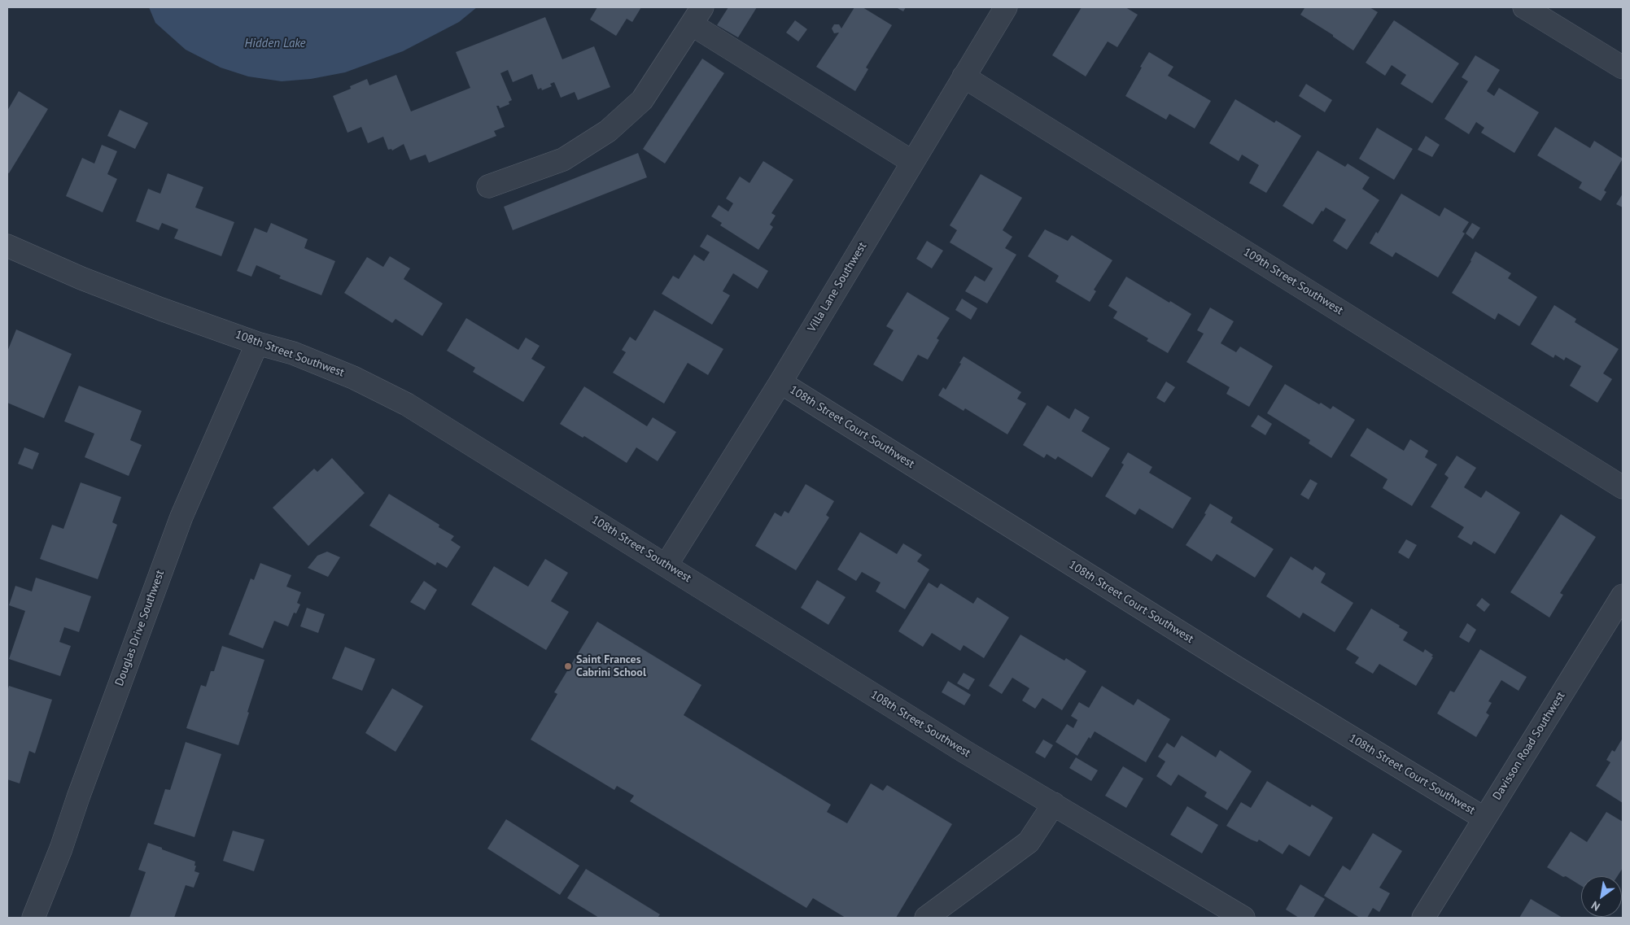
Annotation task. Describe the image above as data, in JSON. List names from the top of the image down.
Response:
{
  "streets": {
    "street": [
      "109th Street Southwest",
      "Villa Lane Southwest",
      "108th Street Southwest",
      "108th Street Court Southwest",
      "Douglas Drive Southwest",
      "Davisson Road Southwest"
    ]
  },
  "crossings": [
    ["109th Street Southwest", "Villa Lane Southwest"],
    ["Villa Lane Southwest", "108th Street Southwest"],
    ["Villa Lane Southwest", "108th Street Court Southwest"],
    ["108th Street Southwest", "Douglas Drive Southwest"],
    ["108th Street Court Southwest", "Davisson Road Southwest"]
  ],
  "water": ["Hidden Lake"],
  "places": ["Saint Frances Cabrini School"],
  "north": "bottom left"
}
